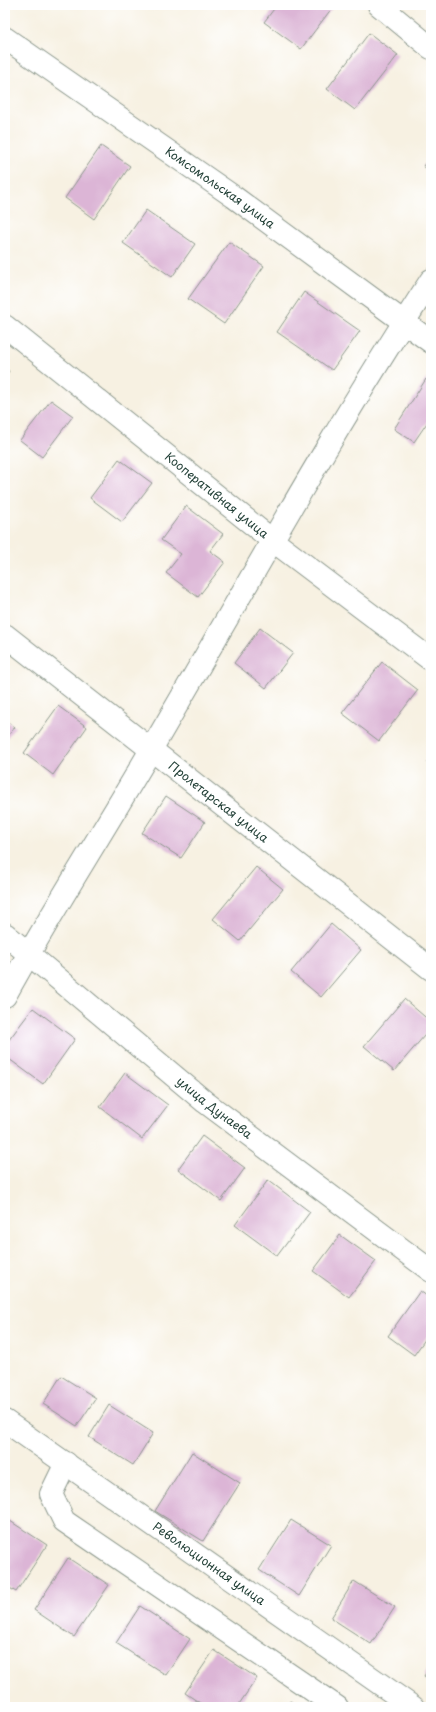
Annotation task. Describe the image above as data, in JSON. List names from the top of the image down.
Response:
{
  "streets": {
    "street": [
      "Комсомольская улица",
      "Кооперативная улица",
      "Пролетарская улица",
      "улица Дунаева",
      "Революционная улица"
    ]
  }
}
